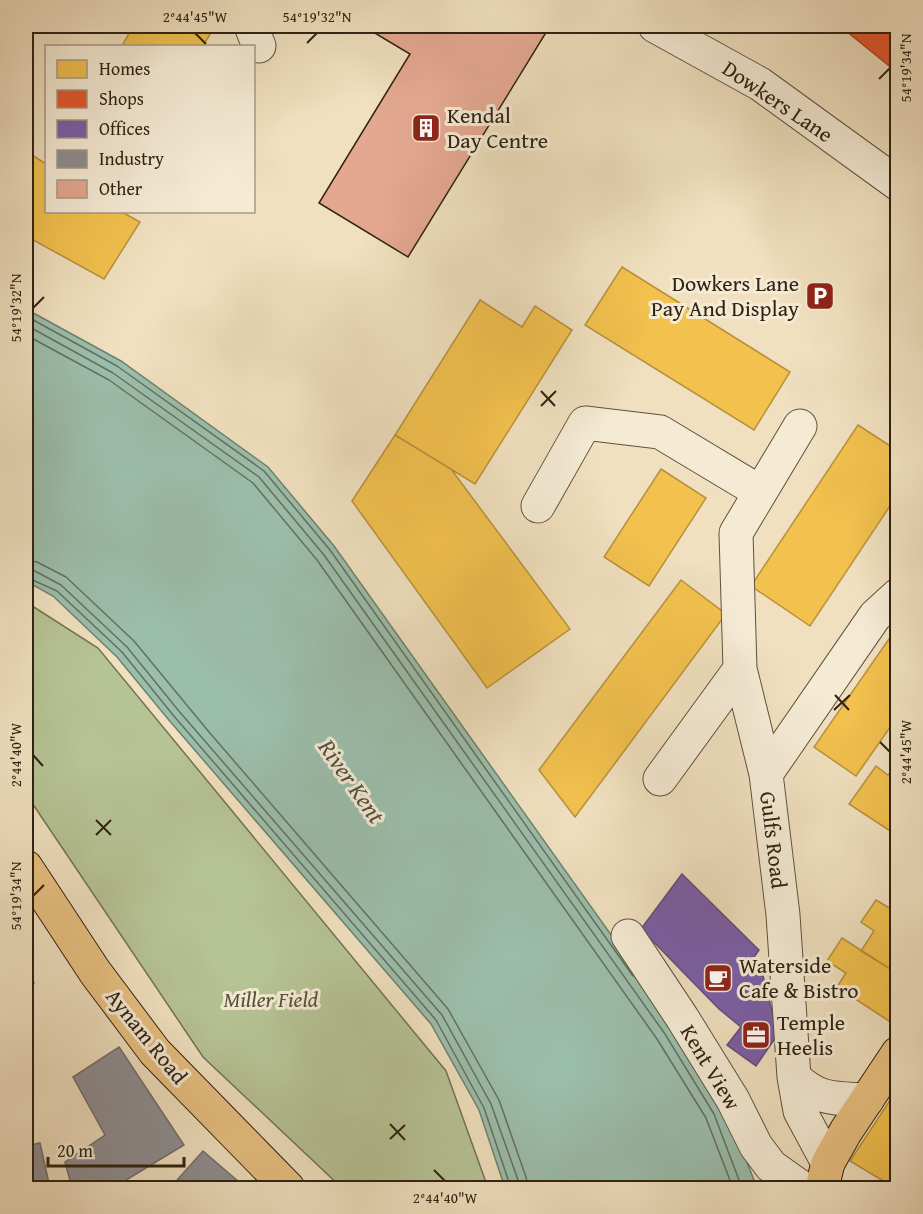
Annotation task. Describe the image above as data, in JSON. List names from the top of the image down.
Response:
{
  "streets": {
    "highway": ["Aynam Road"],
    "street": ["Dowkers Lane", "Gulfs Road", "Kent View"]
  },
  "water": ["River Kent"],
  "parks": ["Miller Field"],
  "places": {
    "building": ["Kendal Day Centre"],
    "parking": ["Dowkers Lane Pay And Display"],
    "cafe": ["Waterside Cafe & Bistro"],
    "office": ["Temple Heelis"]
  },
  "legend": [
    "Homes",
    "Shops",
    "Offices",
    "Industry",
    "Other"
  ],
  "scale_bar": "20 m",
  "coordinates": [
    "2°44'45\"W",
    "54°19'32\"N",
    "54°19'34\"N",
    "2°44'40\"W"
  ]
}
